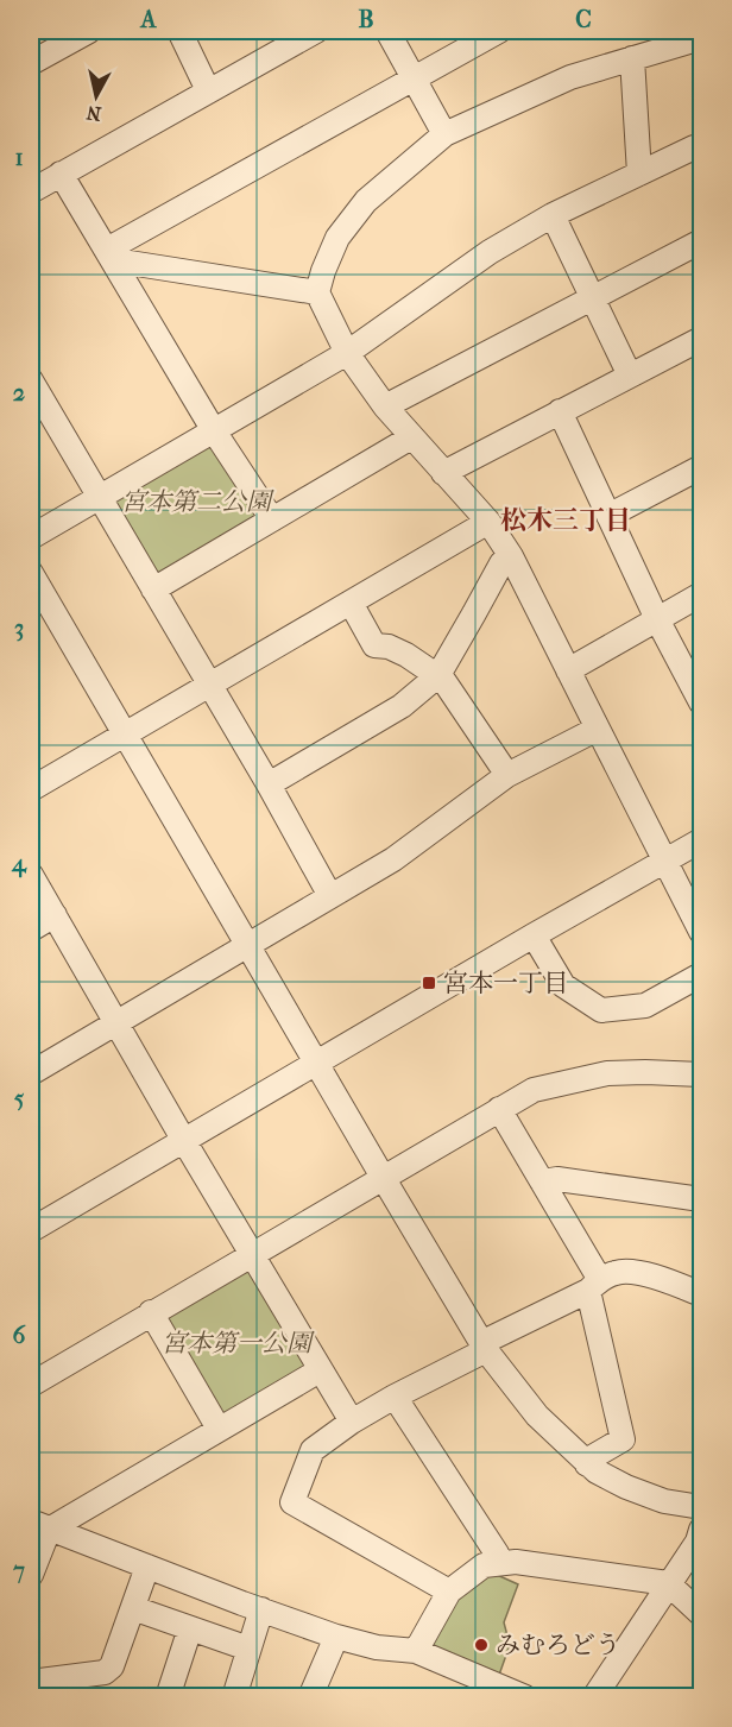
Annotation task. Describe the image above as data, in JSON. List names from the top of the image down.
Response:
{
  "districts": ["松木三丁目"],
  "parks": ["宮本第二公園", "宮本第一公園"],
  "places": {
    "transit": ["宮本一丁目"],
    "other": ["みむろどう"]
  },
  "north": "bottom",
  "grid": {
    "columns": ["A", "B", "C"],
    "rows": [
      "1",
      "2",
      "3",
      "4",
      "5",
      "6",
      "7"
    ]
  }
}
